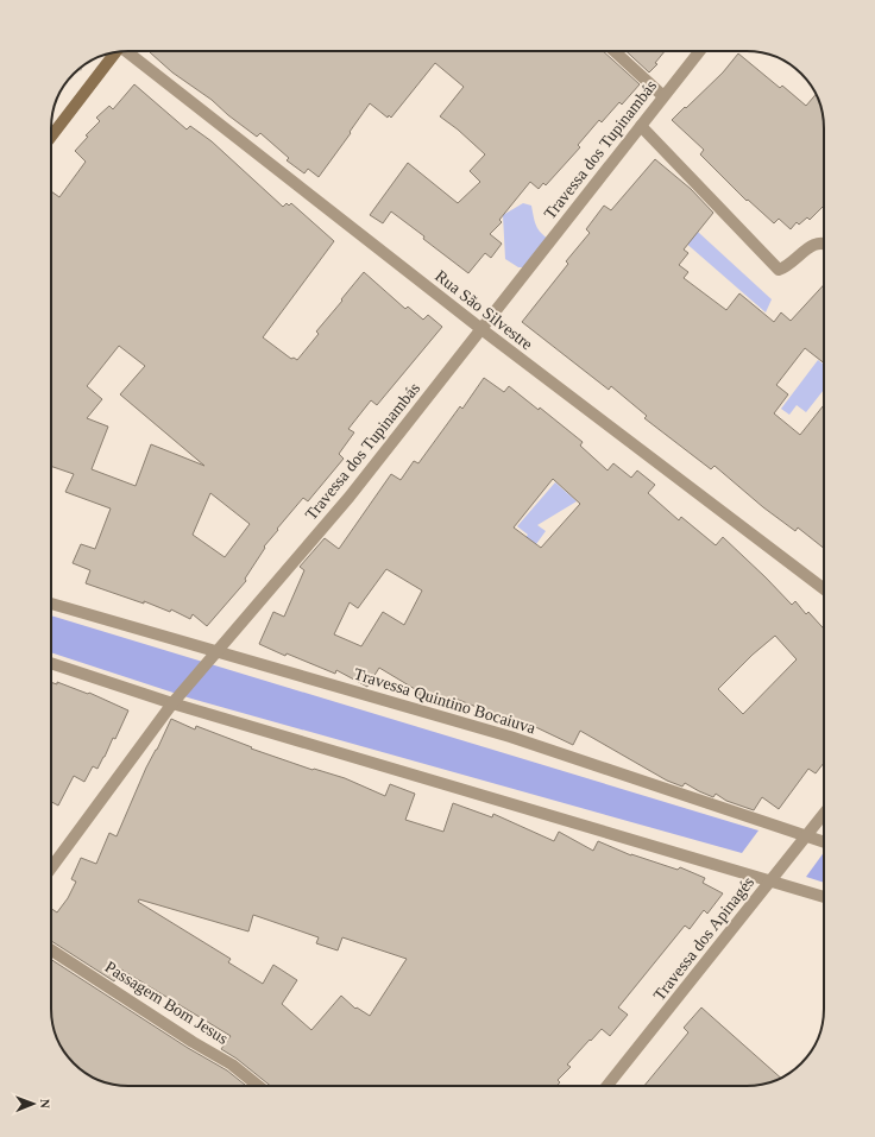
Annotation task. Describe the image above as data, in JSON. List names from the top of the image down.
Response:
{
  "streets": {
    "street": [
      "Travessa dos Tupinambás",
      "Rua São Silvestre",
      "Travessa Quintino Bocaiuva",
      "Travessa dos Apinagés",
      "Passagem Bom Jesus"
    ]
  },
  "crossings": [
    ["Travessa dos Tupinambás", "Rua São Silvestre"],
    ["Travessa dos Tupinambás", "Travessa Quintino Bocaiuva"],
    ["Travessa Quintino Bocaiuva", "Travessa dos Apinagés"]
  ],
  "north": "right"
}
